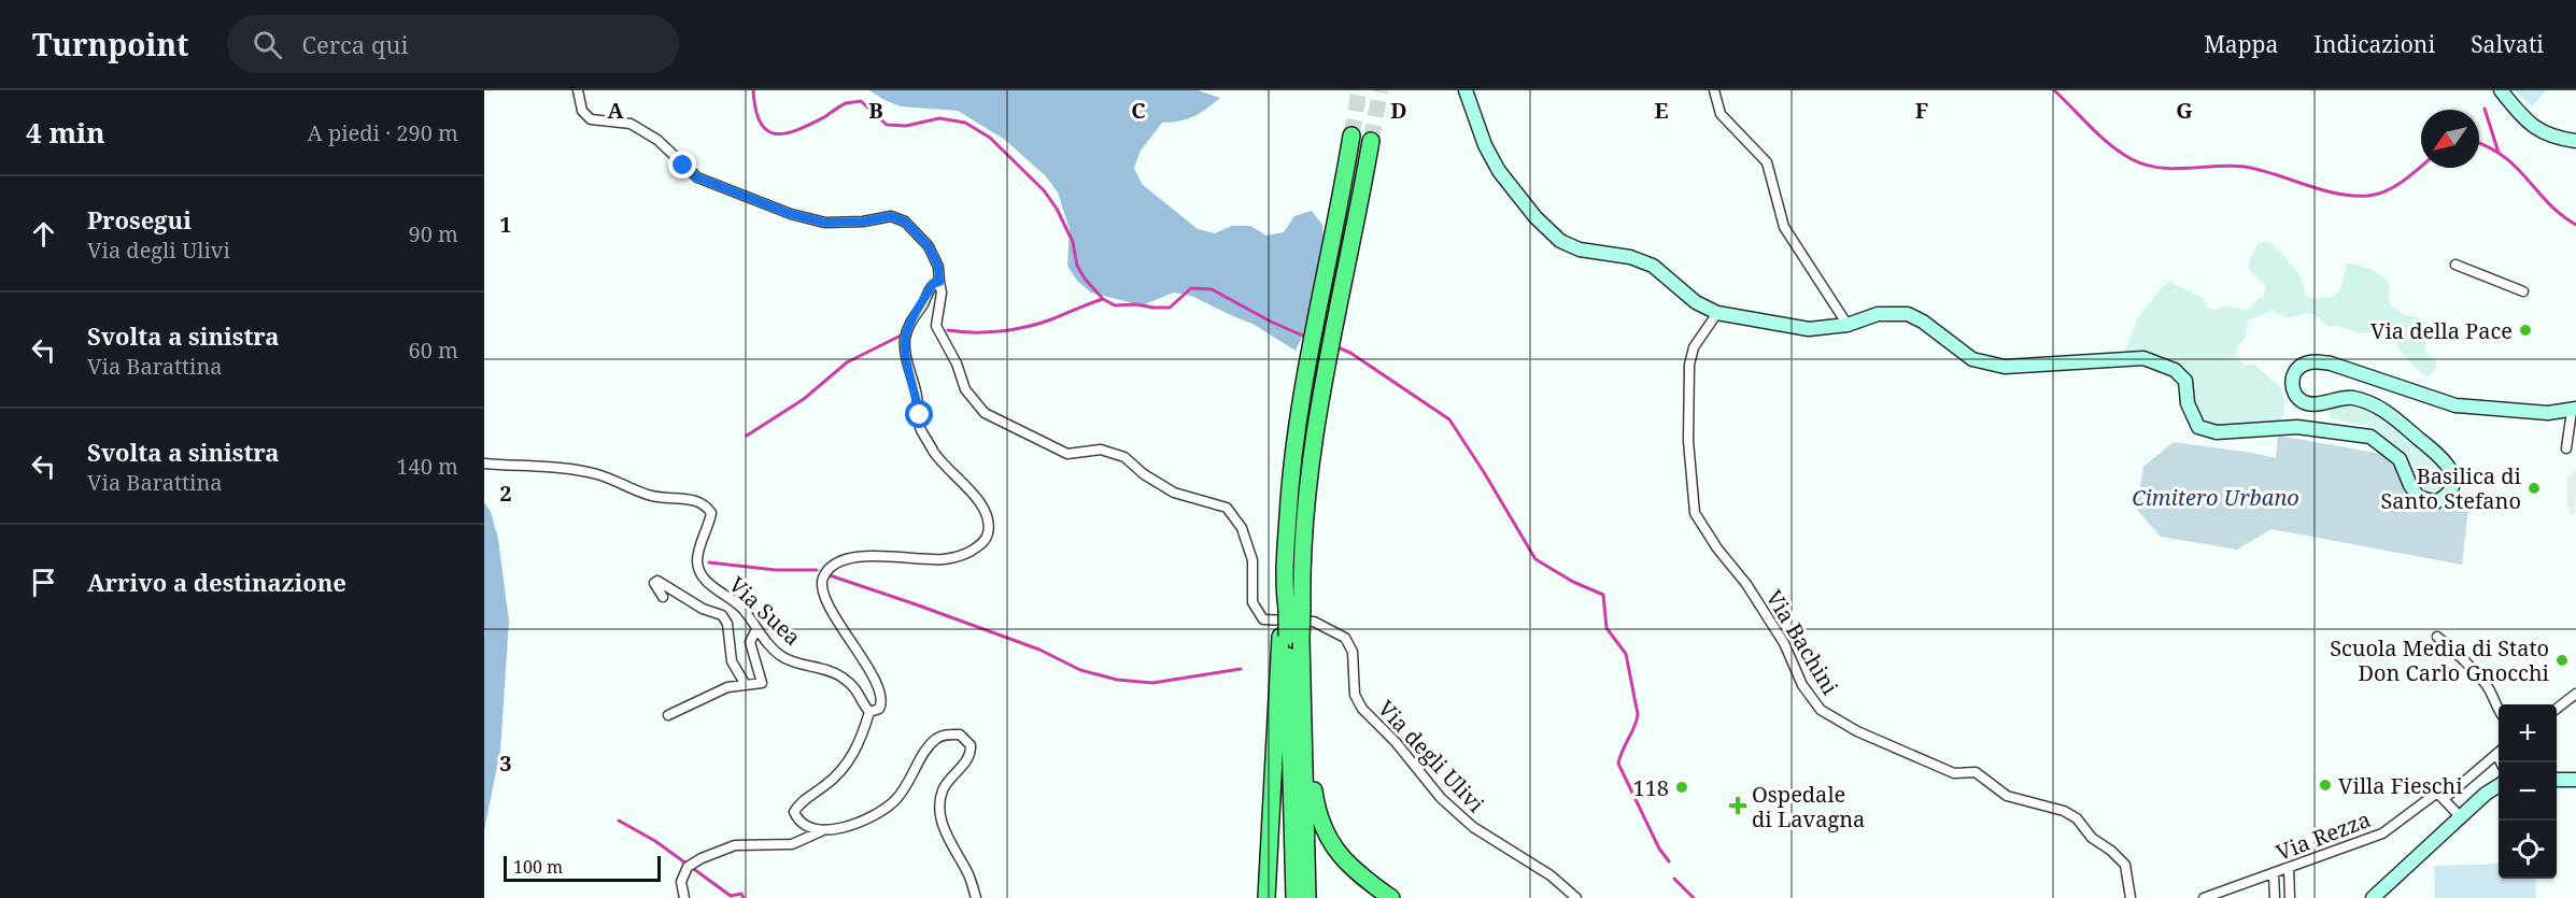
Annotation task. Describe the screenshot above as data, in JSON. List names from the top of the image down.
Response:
{
  "streets": {
    "street": [
      "Via Suea",
      "Via Bachini",
      "Via degli Ulivi",
      "Via Rezza"
    ]
  },
  "parks": ["Cimitero Urbano"],
  "places": {
    "other": [
      "Via della Pace",
      "Basilica di Santo Stefano",
      "Scuola Media di Stato Don Carlo Gnocchi",
      "Villa Fieschi",
      "118"
    ],
    "health": ["Ospedale di Lavagna"]
  },
  "scale_bar": "100 m",
  "north": "bottom left",
  "page": {
    "header": "Turnpoint",
    "search": "Cerca qui",
    "nav": ["Mappa", "Indicazioni", "Salvati"],
    "heading": ["4 min", "A piedi · 290 m"],
    "list": [
      ["Prosegui", "Via degli Ulivi", "90 m"],
      ["Svolta a sinistra", "Via Barattina", "60 m"],
      ["Svolta a sinistra", "Via Barattina", "140 m"],
      "Arrivo a destinazione"
    ],
    "map_buttons": ["+", "−"],
    "scale": "100 m"
  },
  "grid": {
    "columns": [
      "A",
      "B",
      "C",
      "D",
      "E",
      "F",
      "G"
    ],
    "rows": ["1", "2", "3"]
  }
}
